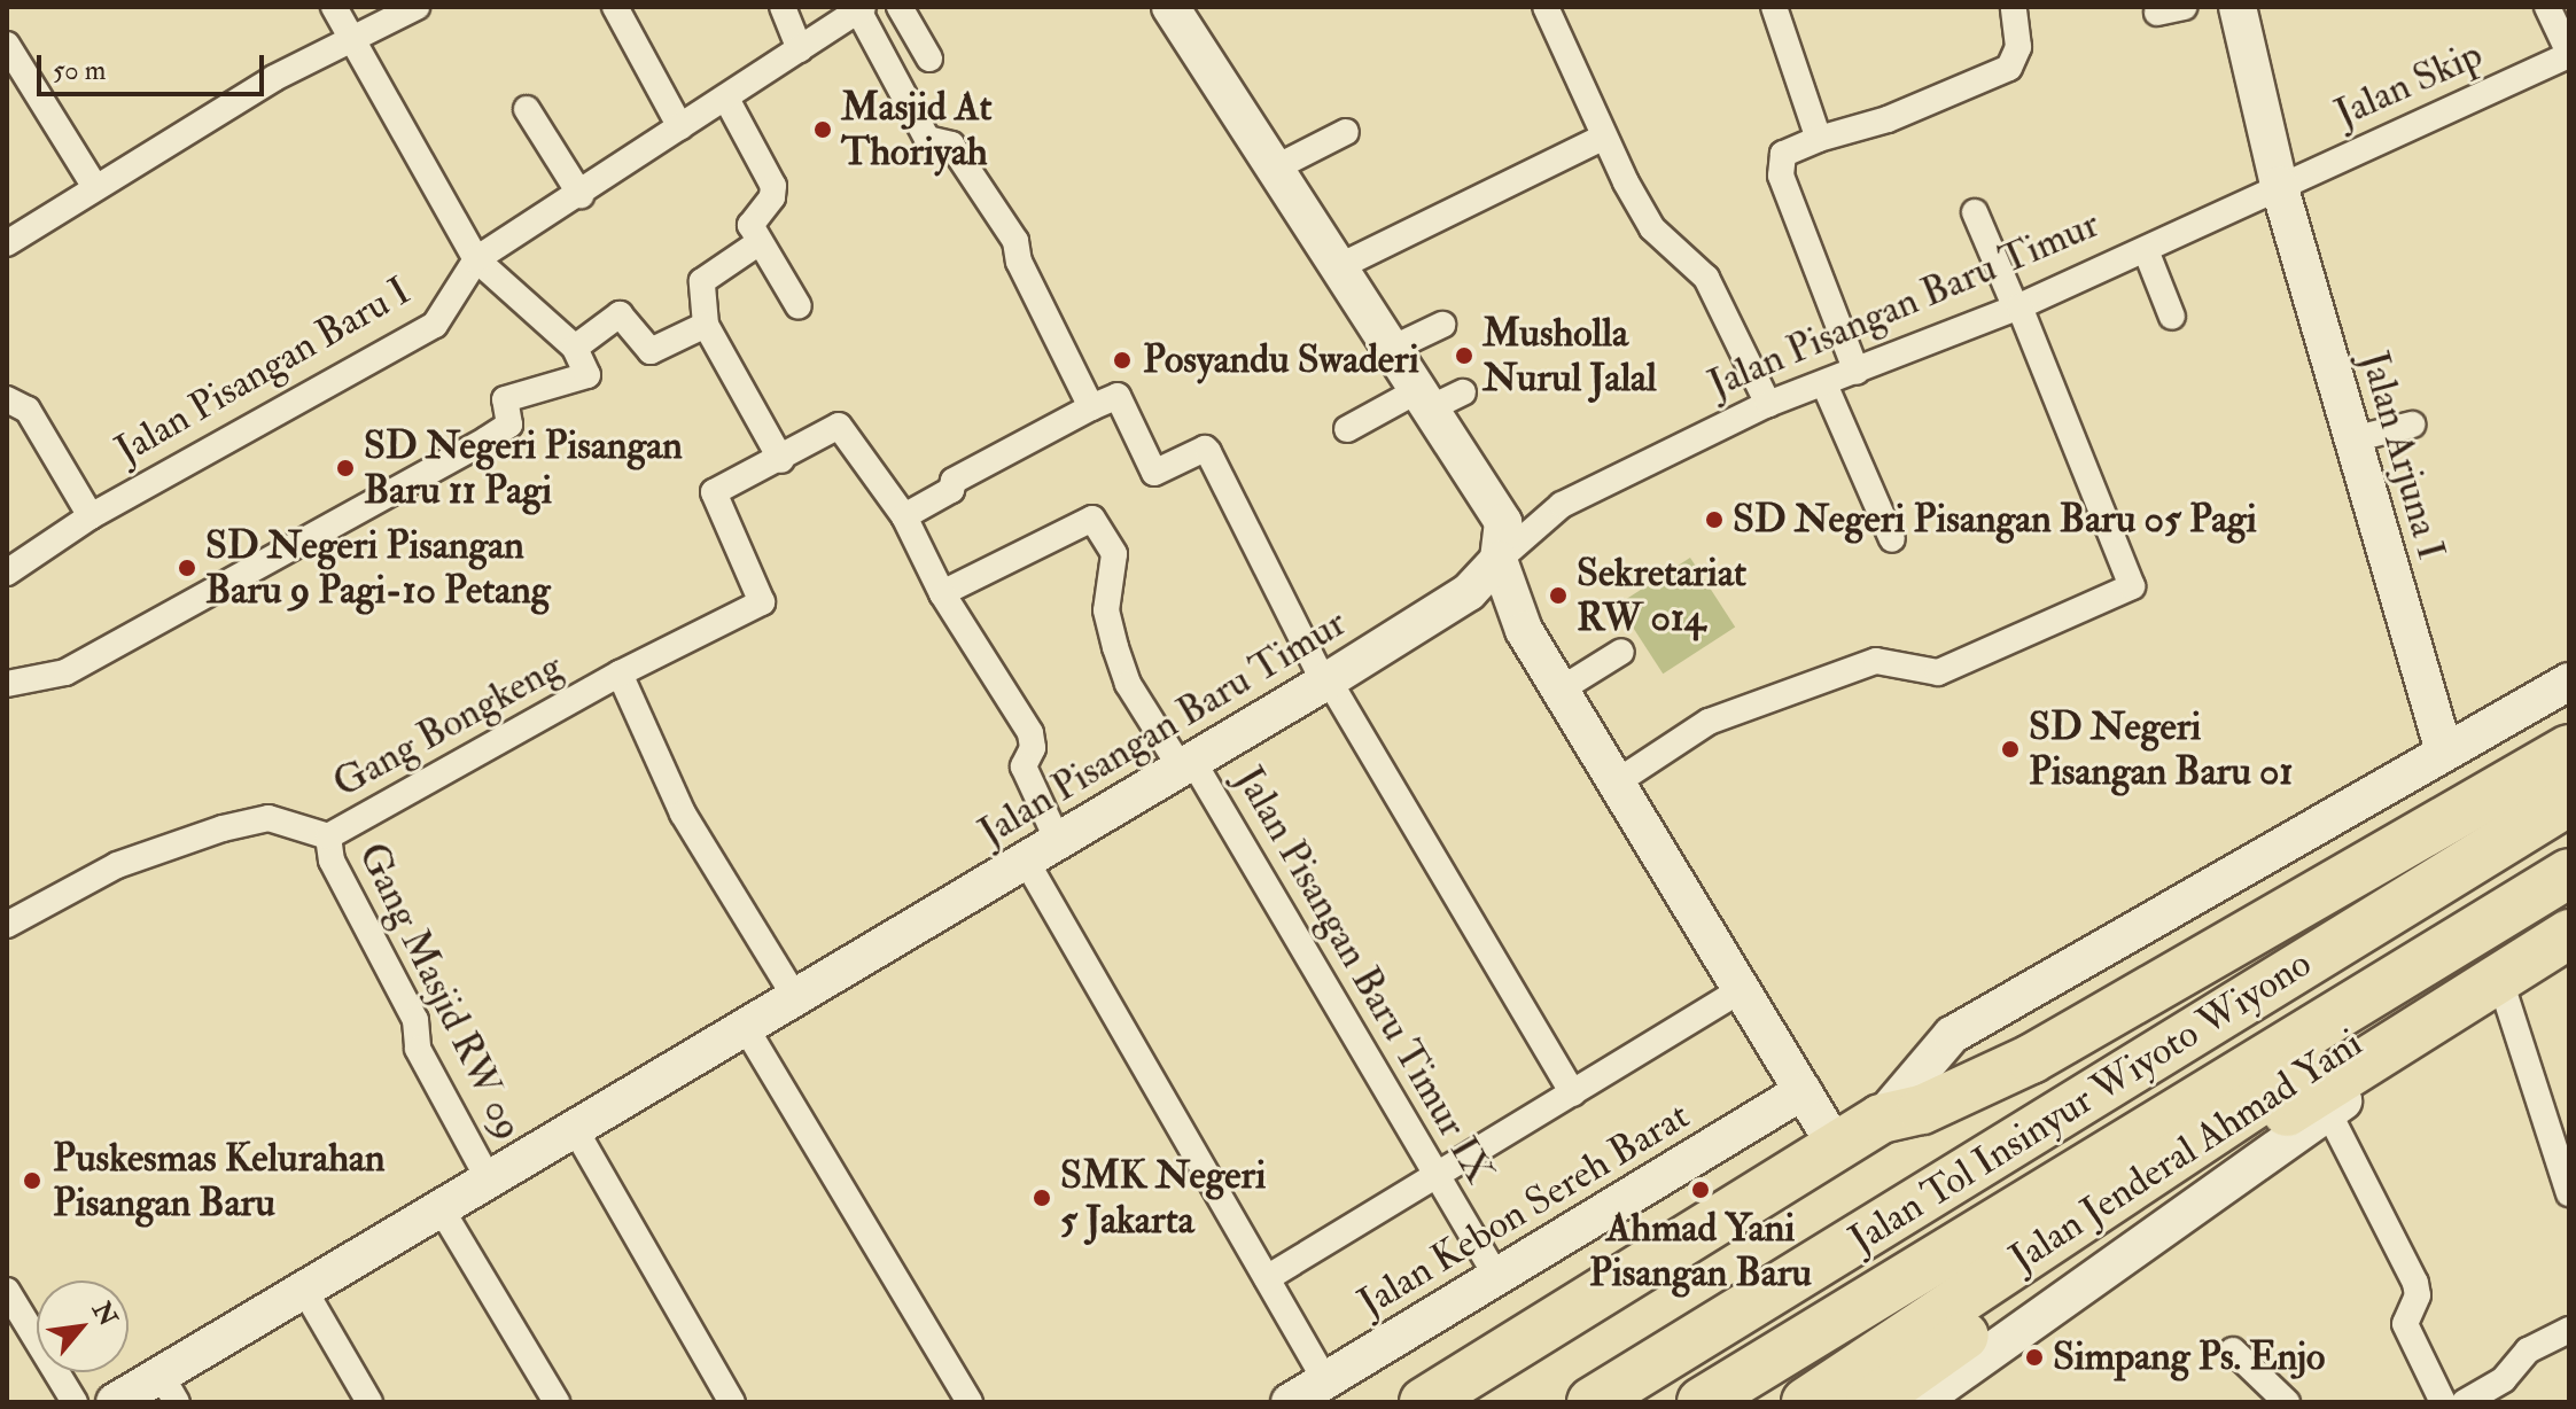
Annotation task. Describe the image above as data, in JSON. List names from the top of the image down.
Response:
{
  "streets": {
    "highway": ["Jalan Tol Insinyur Wiyoto Wiyono", "Jalan Jenderal Ahmad Yani"],
    "street": [
      "Jalan Skip",
      "Jalan Pisangan Baru Timur",
      "Jalan Pisangan Baru I",
      "Jalan Arjuna I",
      "Gang Bongkeng",
      "Jalan Pisangan Baru Timur IX",
      "Gang Masjid RW 09",
      "Jalan Kebon Sereh Barat"
    ]
  },
  "crossings": [
    ["Jalan Skip", "Jalan Pisangan Baru Timur"],
    ["Jalan Skip", "Jalan Arjuna I"],
    ["Jalan Pisangan Baru Timur", "Jalan Arjuna I"],
    ["Jalan Pisangan Baru Timur", "Jalan Pisangan Baru Timur IX"],
    ["Jalan Pisangan Baru Timur", "Gang Masjid RW 09"],
    ["Gang Bongkeng", "Gang Masjid RW 09"],
    ["Jalan Pisangan Baru Timur IX", "Jalan Kebon Sereh Barat"]
  ],
  "places": [
    "Masjid At Thoriyah",
    "Musholla Nurul Jalal",
    "Posyandu Swaderi",
    "SD Negeri Pisangan Baru 11 Pagi",
    "SD Negeri Pisangan Baru 05 Pagi",
    "SD Negeri Pisangan Baru 9 Pagi-10 Petang",
    "Sekretariat RW 014",
    "SD Negeri Pisangan Baru 01",
    "Puskesmas Kelurahan Pisangan Baru",
    "Ahmad Yani Pisangan Baru",
    "SMK Negeri 5 Jakarta",
    "Simpang Ps. Enjo"
  ],
  "scale_bar": "50 m",
  "north": "top right"
}
